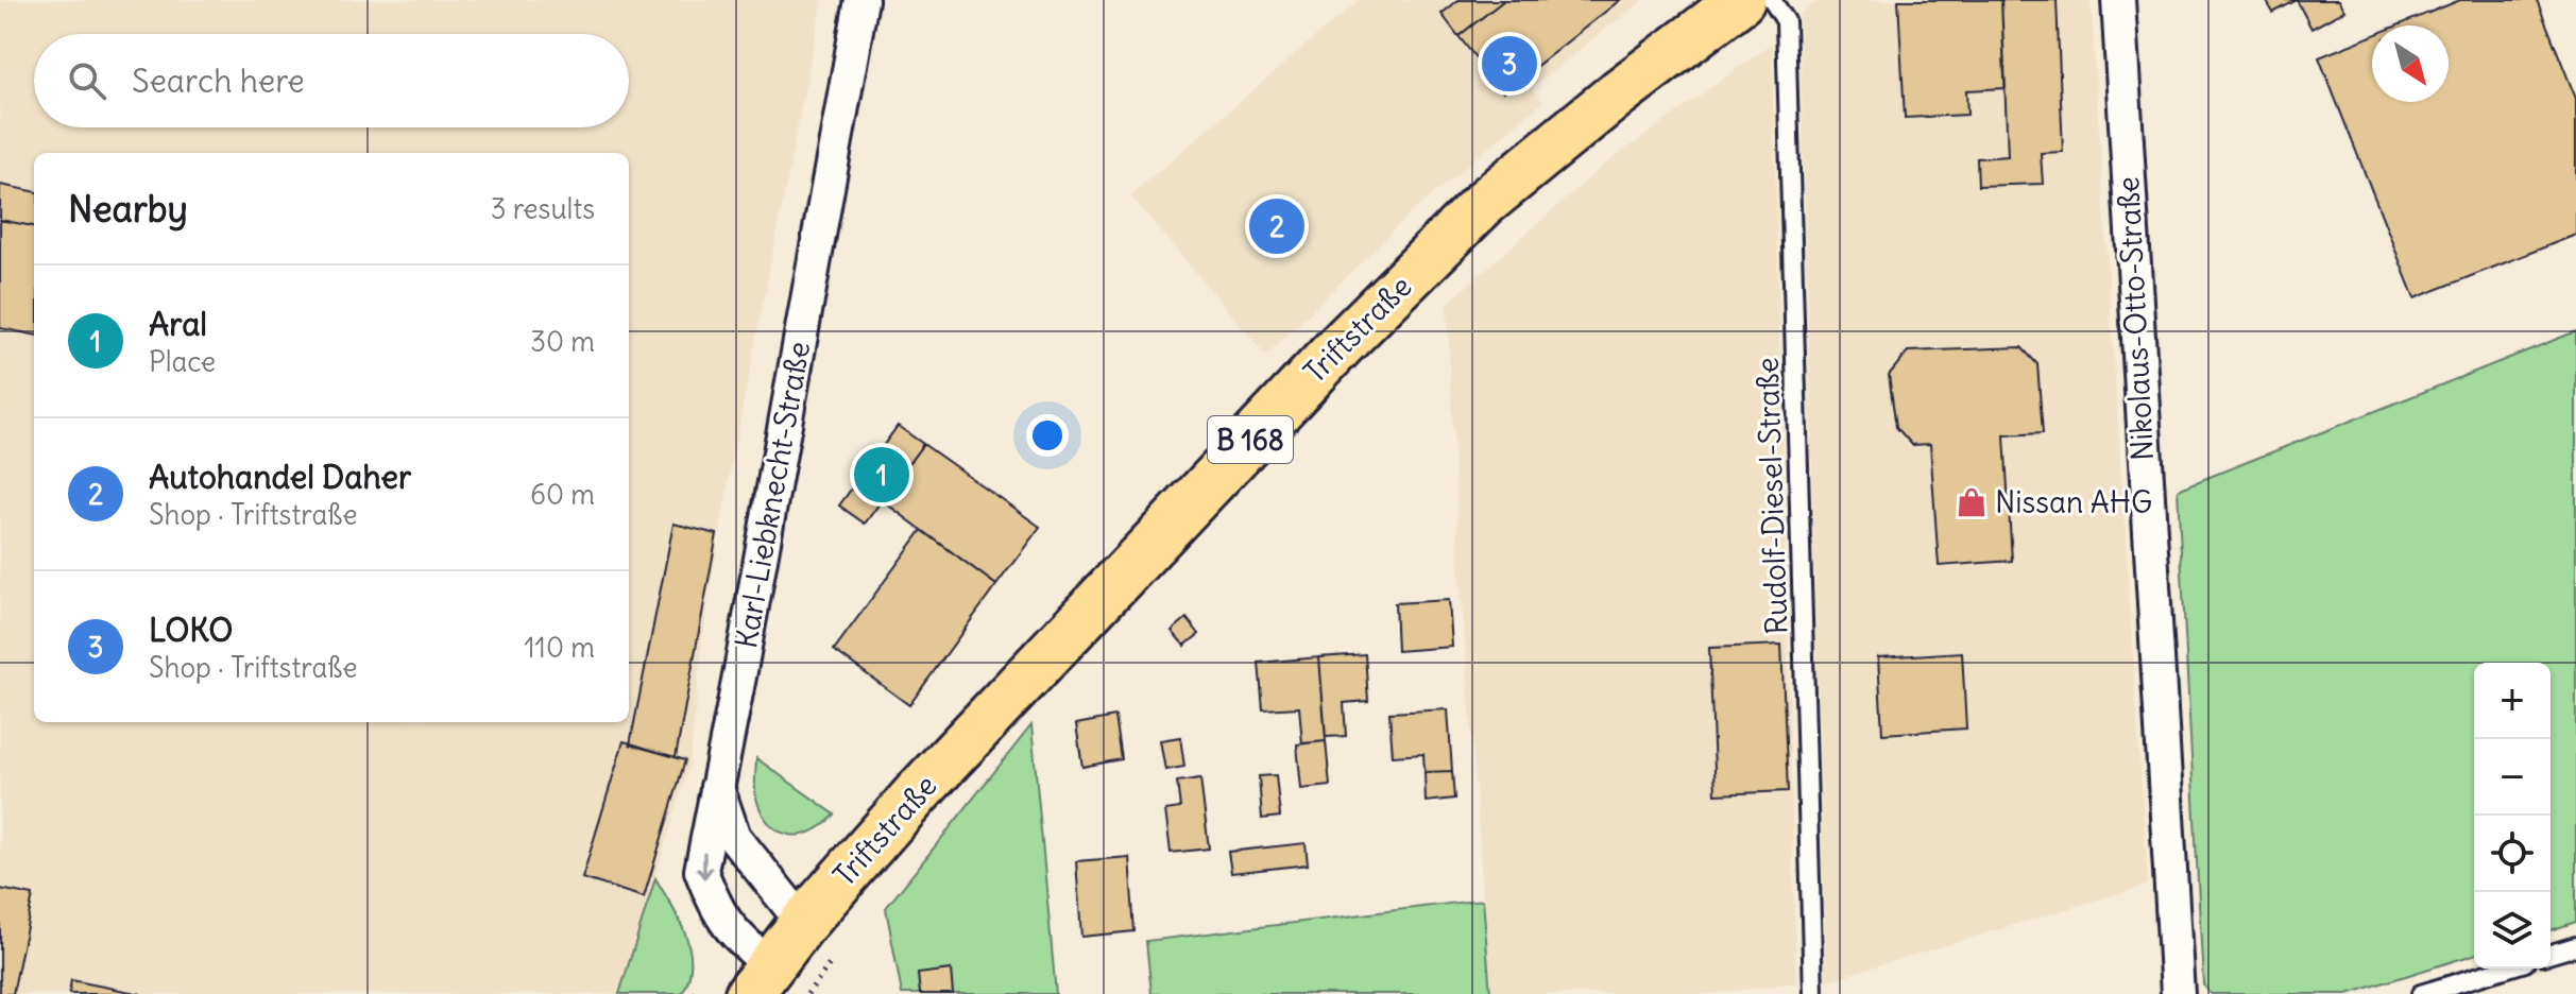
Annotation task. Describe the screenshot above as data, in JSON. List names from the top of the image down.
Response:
{
  "streets": {
    "main road": ["Triftstraße", "B 168", "Karl-Liebknecht-Straße"],
    "street": ["Nikolaus-Otto-Straße"],
    "lane": ["Rudolf-Diesel-Straße"]
  },
  "crossings": [
    ["Triftstraße", "Karl-Liebknecht-Straße"]
  ],
  "places": {
    "shop": ["Nissan AHG"]
  },
  "north": "bottom right",
  "page": {
    "pins": ["3", "2", "1"],
    "search": "Search here",
    "heading": ["Nearby", "3 results"],
    "list": [
      {
        "mark": "1",
        "name": "Aral",
        "note": "Place",
        "value": "30 m"
      },
      {
        "mark": "2",
        "name": "Autohandel Daher",
        "note": "Shop · Triftstraße",
        "value": "60 m"
      },
      {
        "mark": "3",
        "name": "LOKO",
        "note": "Shop · Triftstraße",
        "value": "110 m"
      }
    ],
    "map_buttons": ["+", "−"]
  }
}
